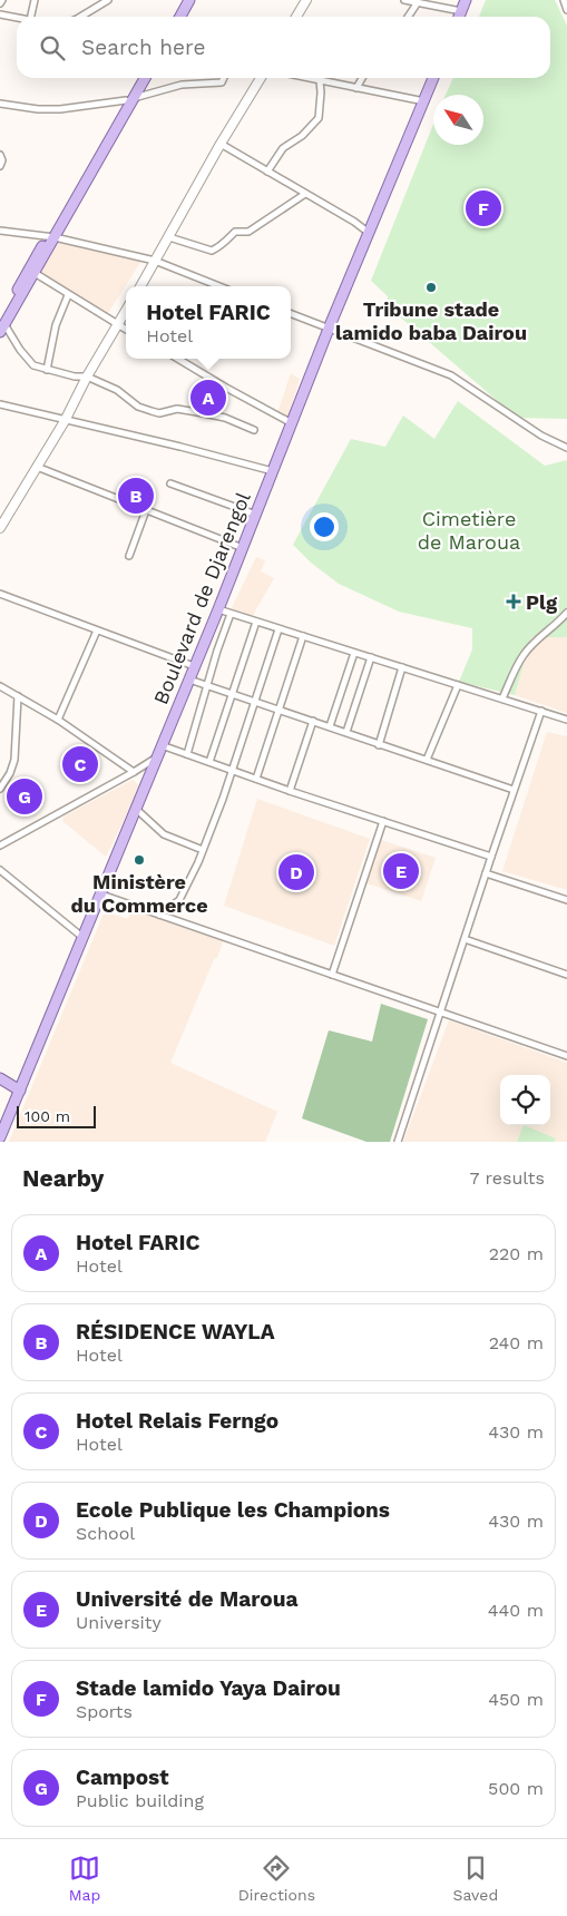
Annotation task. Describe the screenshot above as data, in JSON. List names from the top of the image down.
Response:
{
  "streets": {
    "main road": ["Boulevard de Djarengol"]
  },
  "parks": ["Cimetière de Maroua"],
  "places": {
    "other": ["Tribune stade lamido baba Dairou", "Ministère du Commerce"],
    "health": ["Plg"]
  },
  "scale_bar": "100 m",
  "north": "top left",
  "page": {
    "search": "Search here",
    "pins": [
      "F",
      "A",
      "B",
      "C",
      "G",
      "E",
      "D"
    ],
    "popup": ["Hotel FARIC", "Hotel"],
    "scale": "100 m",
    "heading": ["Nearby", "7 results"],
    "list": [
      {
        "mark": "A",
        "name": "Hotel FARIC",
        "note": "Hotel",
        "value": "220 m"
      },
      {
        "mark": "B",
        "name": "RÉSIDENCE WAYLA",
        "note": "Hotel",
        "value": "240 m"
      },
      {
        "mark": "C",
        "name": "Hotel Relais Ferngo",
        "note": "Hotel",
        "value": "430 m"
      },
      {
        "mark": "D",
        "name": "Ecole Publique les Champions",
        "note": "School",
        "value": "430 m"
      },
      {
        "mark": "E",
        "name": "Université de Maroua",
        "note": "University",
        "value": "440 m"
      },
      {
        "mark": "F",
        "name": "Stade lamido Yaya Dairou",
        "note": "Sports",
        "value": "450 m"
      },
      {
        "mark": "G",
        "name": "Campost",
        "note": "Public building",
        "value": "500 m"
      }
    ],
    "nav": ["Map", "Directions", "Saved"]
  }
}
